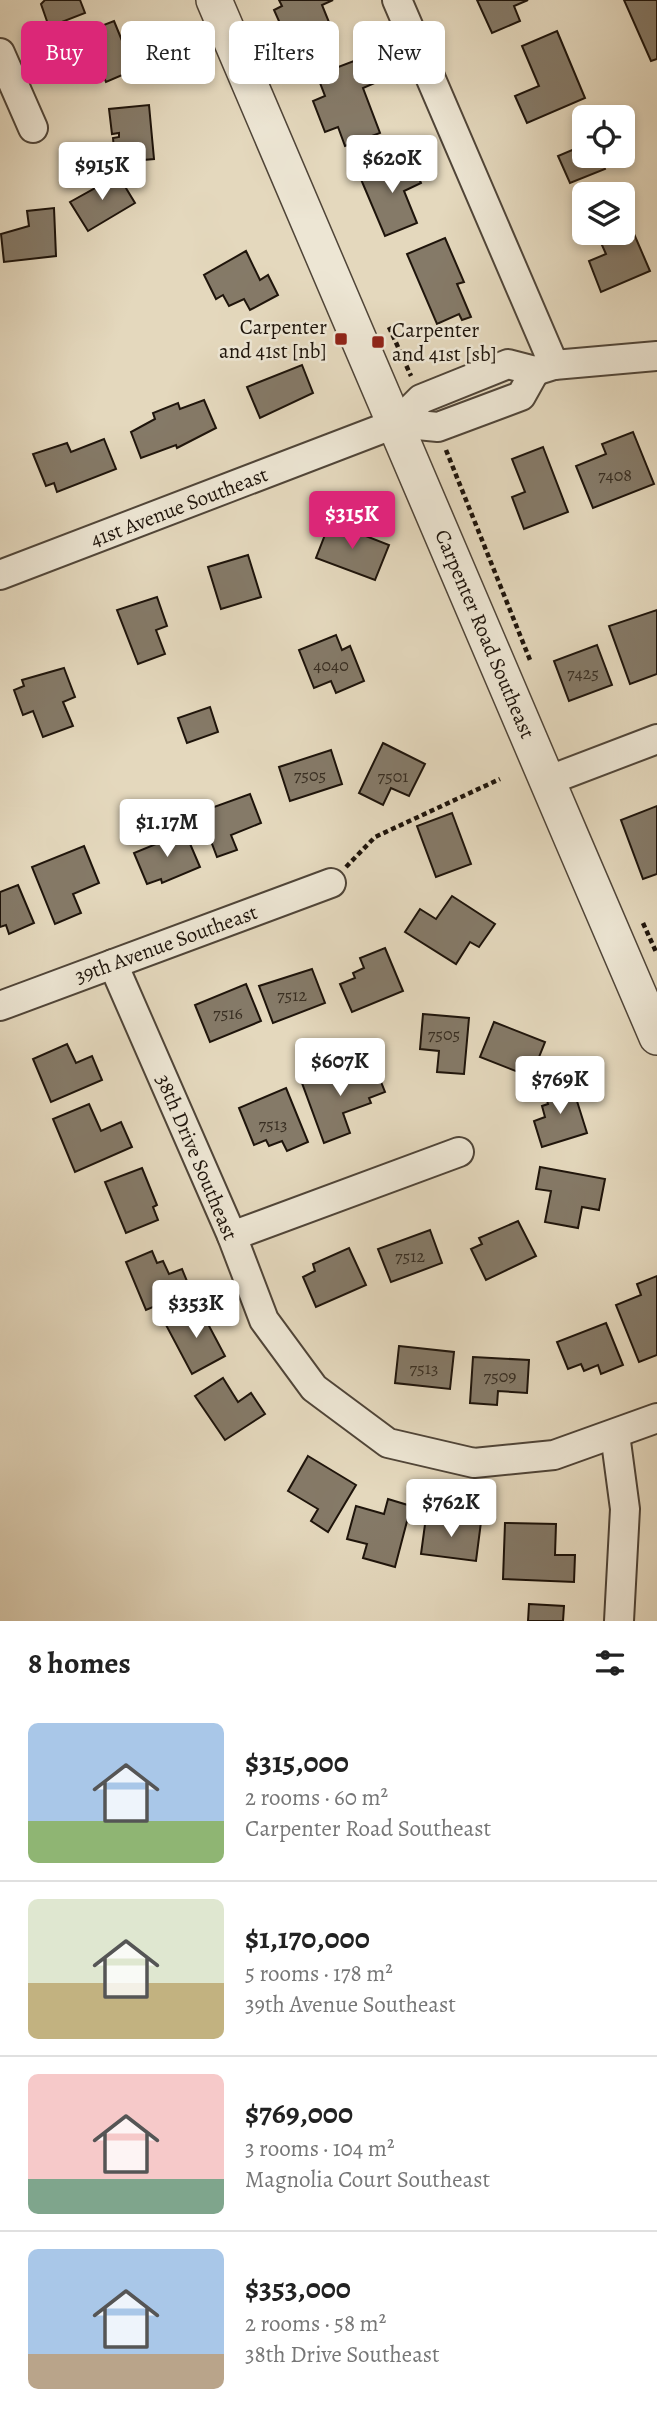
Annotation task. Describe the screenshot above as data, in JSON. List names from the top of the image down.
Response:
{
  "streets": {
    "street": [
      "41st Avenue Southeast",
      "Carpenter Road Southeast",
      "39th Avenue Southeast",
      "38th Drive Southeast"
    ]
  },
  "crossings": [
    ["41st Avenue Southeast", "Carpenter Road Southeast"],
    ["39th Avenue Southeast", "38th Drive Southeast"]
  ],
  "places": {
    "transit": ["Carpenter and 41st [nb]", "Carpenter and 41st [sb]"]
  },
  "house_numbers": [
    "7408",
    "4040",
    "7425",
    "7505",
    "7501",
    "7512",
    "7516",
    "7505",
    "7513",
    "7512",
    "7513",
    "7509"
  ],
  "page": {
    "chip": [
      "Buy",
      "Rent",
      "Filters",
      "New"
    ],
    "price": [
      "$620K",
      "$915K",
      "$315K",
      "$1.17M",
      "$607K",
      "$769K",
      "$353K",
      "$762K"
    ],
    "heading": "8 homes",
    "list": [
      {
        "name": "$315,000",
        "note": "2 rooms · 60 m² · Carpenter Road Southeast"
      },
      {
        "name": "$1,170,000",
        "note": "5 rooms · 178 m² · 39th Avenue Southeast"
      },
      {
        "name": "$769,000",
        "note": "3 rooms · 104 m² · Magnolia Court Southeast"
      },
      {
        "name": "$353,000",
        "note": "2 rooms · 58 m² · 38th Drive Southeast"
      }
    ]
  }
}
